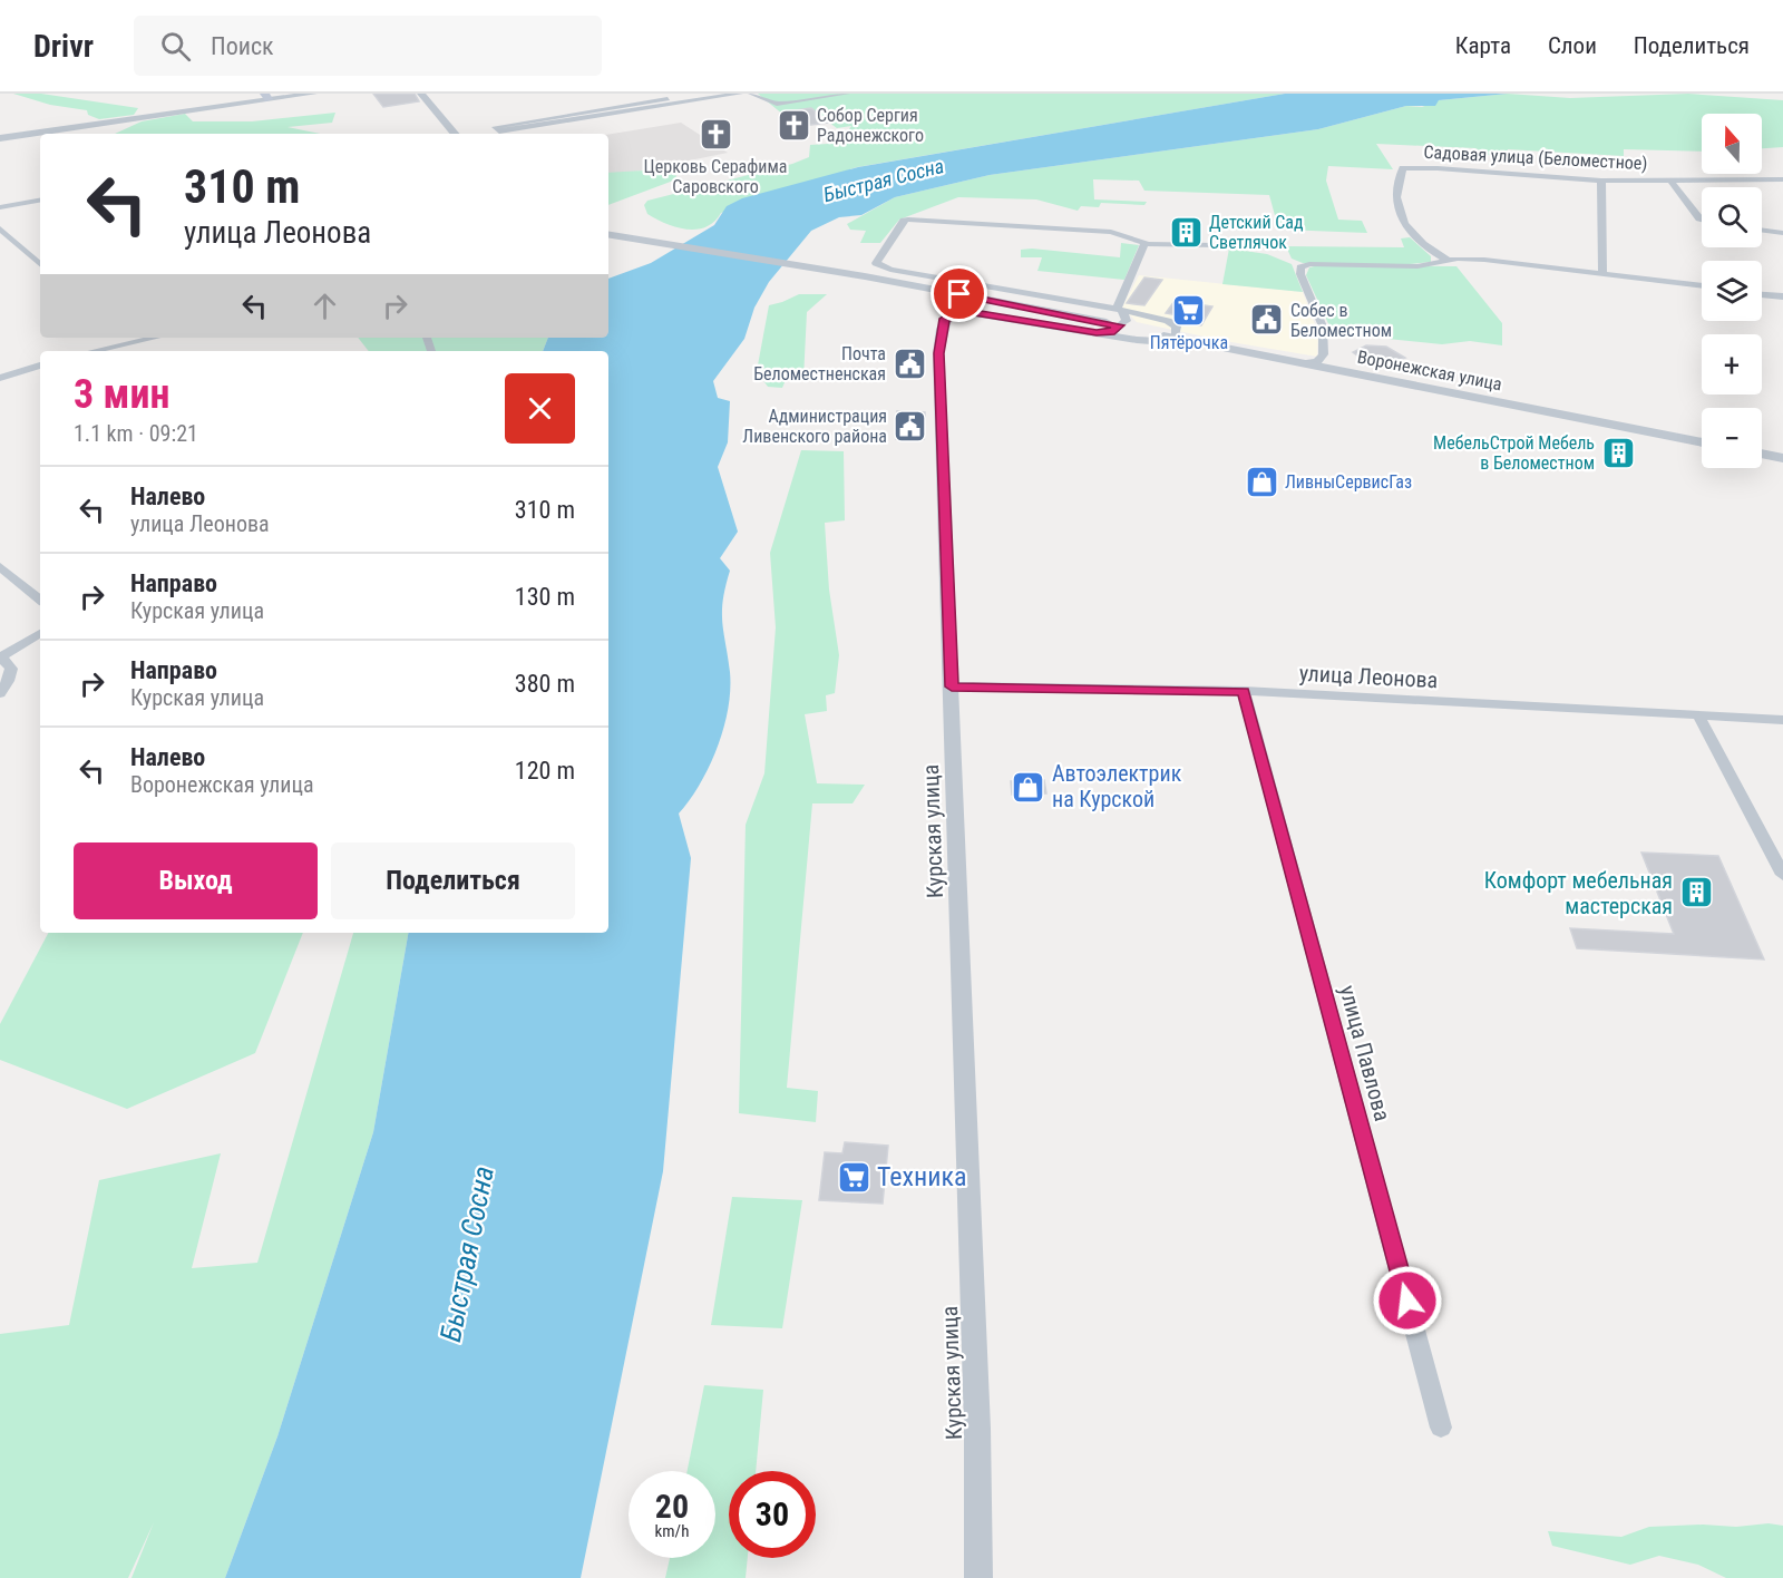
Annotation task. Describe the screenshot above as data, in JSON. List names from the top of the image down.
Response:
{
  "streets": {
    "street": [
      "Садовая улица (Беломестное)",
      "Воронежская улица",
      "улица Леонова",
      "Курская улица",
      "улица Павлова"
    ]
  },
  "crossings": [
    ["Воронежская улица", "Курская улица"],
    ["улица Леонова", "Курская улица"],
    ["улица Леонова", "улица Павлова"]
  ],
  "water": ["Быстрая Сосна"],
  "places": {
    "church": ["Собор Сергия Радонежского", "Церковь Серафима Саровского"],
    "building": ["Детский Сад Светлячок", "МебельСтрой Мебель в Беломестном", "Комфорт мебельная мастерская"],
    "supermarket": ["Пятёрочка", "Техника"],
    "public building": ["Собес в Беломестном", "Почта Беломестненская", "Администрация Ливенского района"],
    "shop": ["ЛивныСервисГаз", "Автоэлектрик на Курской"]
  },
  "north": "top",
  "page": {
    "header": "Drivr",
    "search": "Поиск",
    "nav": ["Карта", "Слои", "Поделиться"],
    "map_buttons": ["+", "−"],
    "turn": ["310 m", "улица Леонова"],
    "heading": ["3 мин", "1.1 km · 09:21"],
    "list": [
      {
        "name": "Налево",
        "note": "улица Леонова",
        "value": "310 m"
      },
      {
        "name": "Направо",
        "note": "Курская улица",
        "value": "130 m"
      },
      {
        "name": "Направо",
        "note": "Курская улица",
        "value": "380 m"
      },
      {
        "name": "Налево",
        "note": "Воронежская улица",
        "value": "120 m"
      }
    ],
    "buttons": ["Выход", "Поделиться"],
    "speed": "20 km/h",
    "limit": "30"
  }
}
